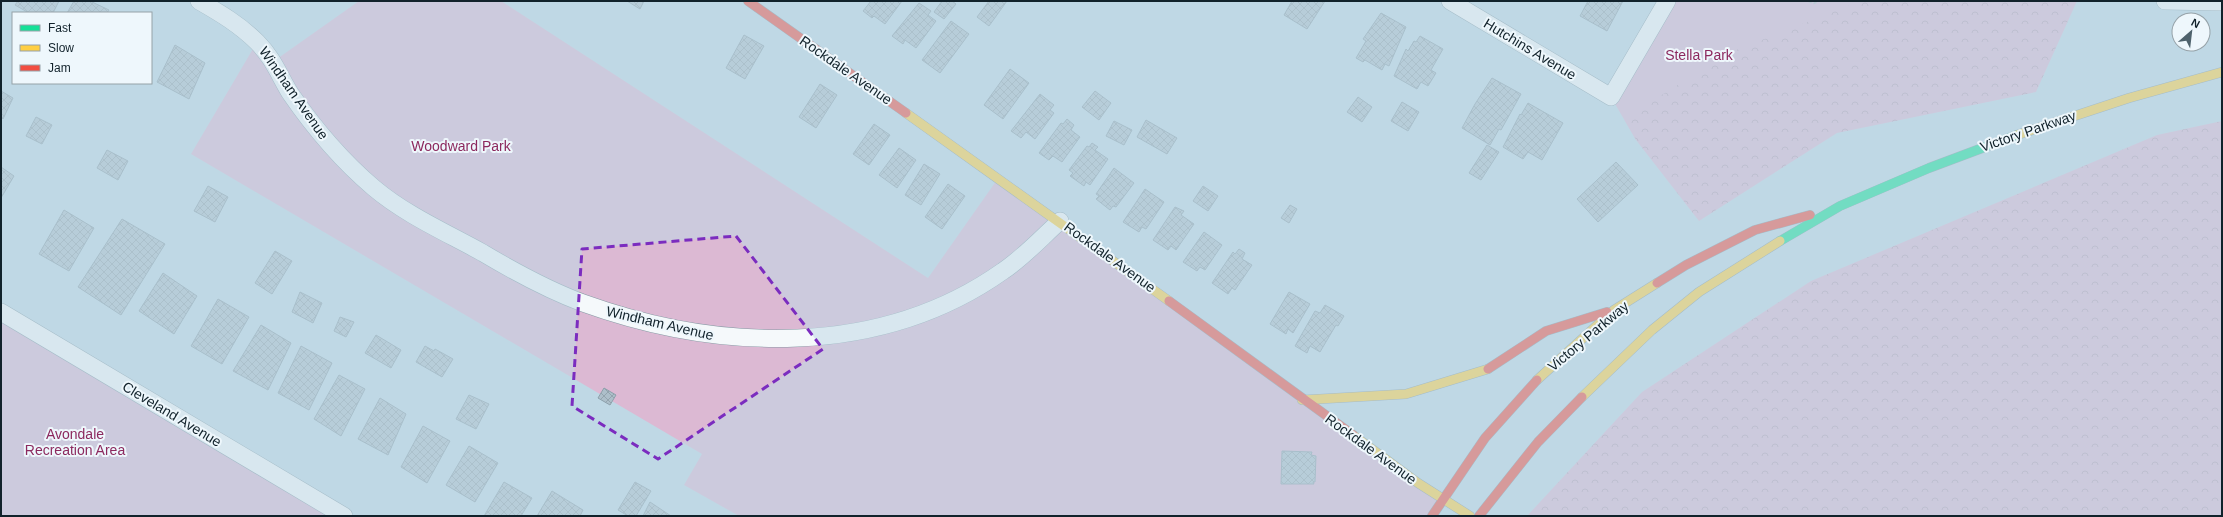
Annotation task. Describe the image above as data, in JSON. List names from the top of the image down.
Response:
{
  "streets": {
    "street": [
      "Hutchins Avenue",
      "Rockdale Avenue",
      "Windham Avenue",
      "Victory Parkway",
      "Cleveland Avenue"
    ]
  },
  "crossings": [
    ["Rockdale Avenue", "Windham Avenue"],
    ["Rockdale Avenue", "Victory Parkway"]
  ],
  "parks": ["Stella Park", "Woodward Park", "Avondale Recreation Area"],
  "legend": ["Fast", "Slow", "Jam"],
  "north": "top right"
}
